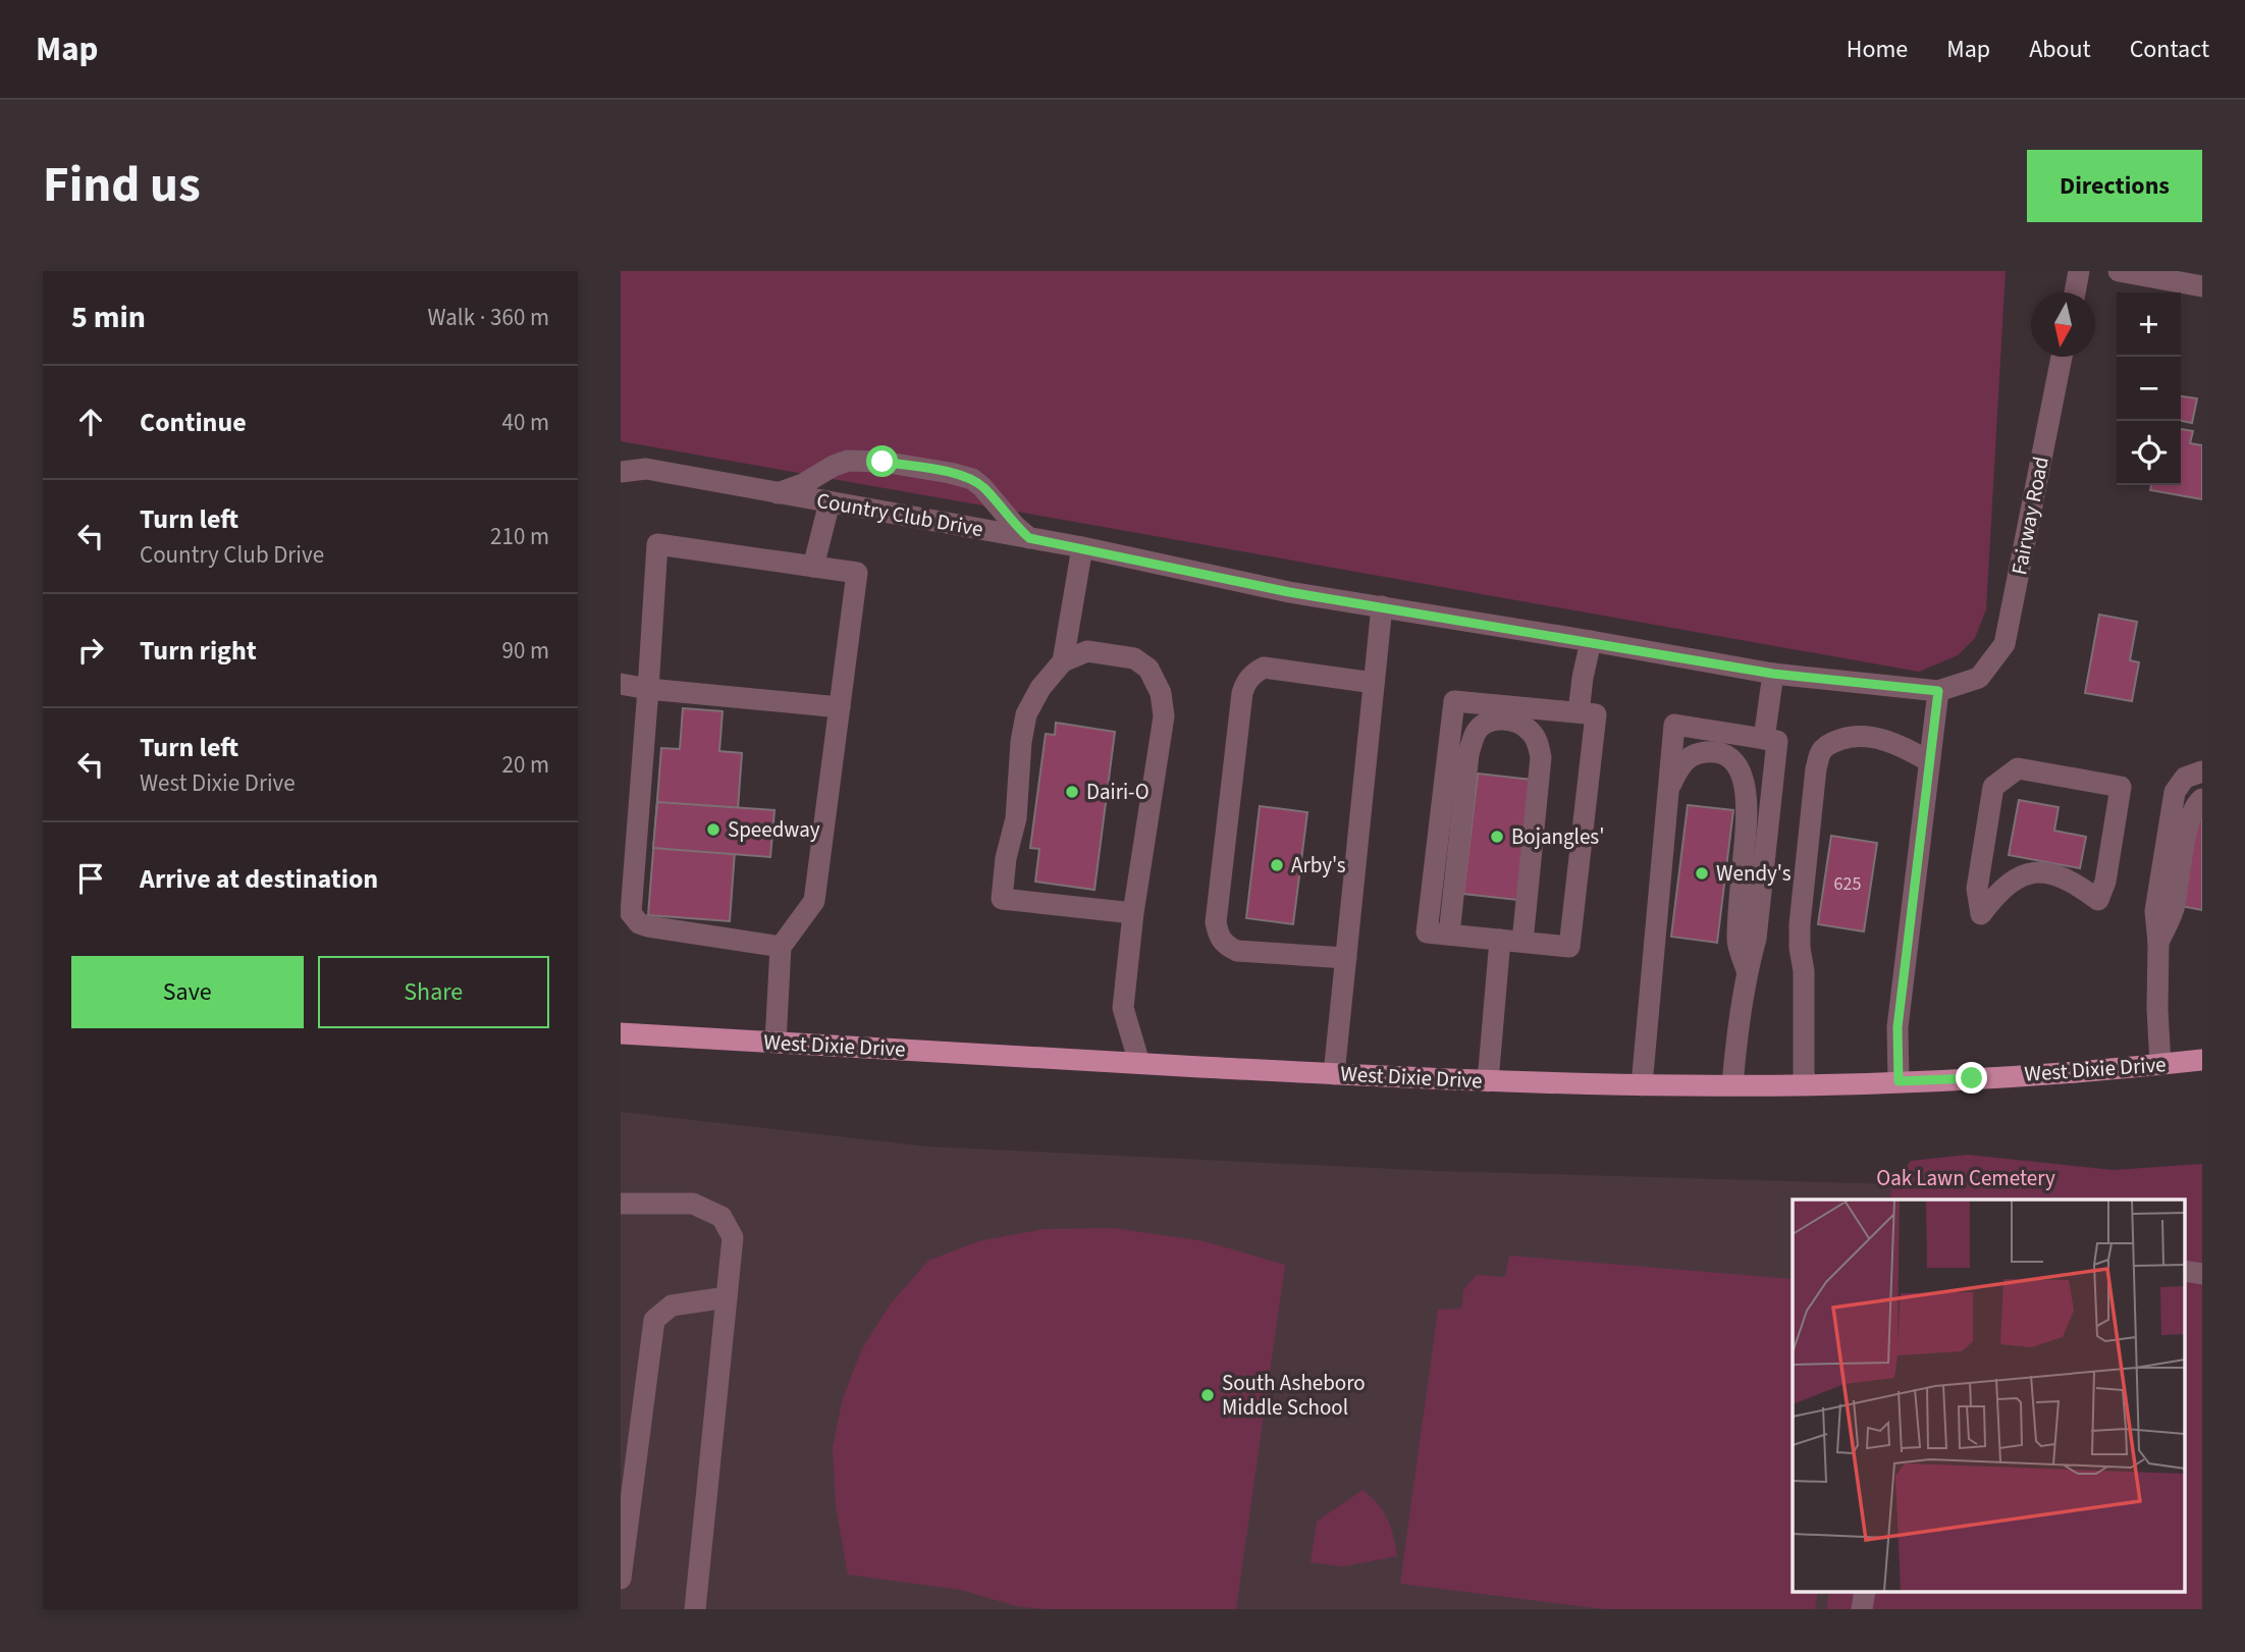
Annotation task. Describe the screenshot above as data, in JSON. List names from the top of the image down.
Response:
{
  "streets": {
    "main road": ["West Dixie Drive"],
    "street": ["Country Club Drive", "Fairway Road"]
  },
  "crossings": [
    ["Country Club Drive", "Fairway Road"]
  ],
  "parks": ["Oak Lawn Cemetery"],
  "places": [
    "Dairi-O",
    "Speedway",
    "Bojangles'",
    "Arby's",
    "Wendy's",
    "South Asheboro Middle School"
  ],
  "house_numbers": ["625"],
  "north": "bottom",
  "page": {
    "header": "Map",
    "nav": [
      "Home",
      "Map",
      "About",
      "Contact"
    ],
    "title": "Find us",
    "buttons": [
      "Directions",
      ["Save", "Share"]
    ],
    "heading": ["5 min", "Walk · 360 m"],
    "map_buttons": ["+", "−"],
    "list": [
      ["Continue", "40 m"],
      ["Turn left", "Country Club Drive", "210 m"],
      ["Turn right", "90 m"],
      ["Turn left", "West Dixie Drive", "20 m"],
      "Arrive at destination"
    ]
  }
}
